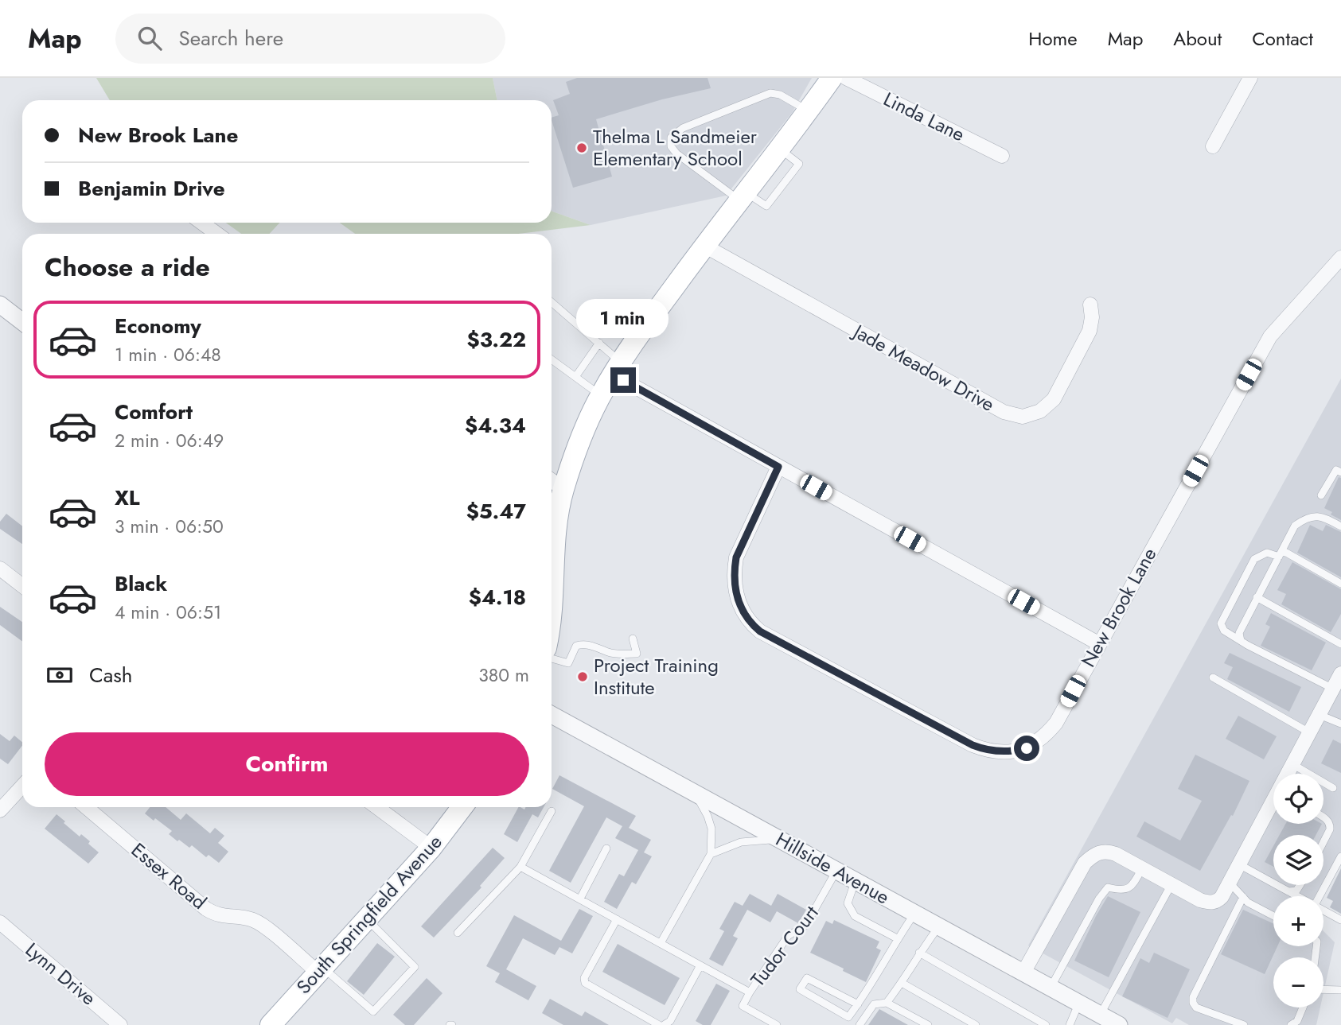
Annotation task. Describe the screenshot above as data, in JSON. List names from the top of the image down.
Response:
{
  "streets": {
    "main road": ["South Springfield Avenue"],
    "street": [
      "Linda Lane",
      "Jade Meadow Drive",
      "New Brook Lane",
      "Hillside Avenue",
      "Essex Road",
      "Lynn Drive"
    ],
    "lane": ["Tudor Court"]
  },
  "crossings": [
    ["Hillside Avenue", "Tudor Court"],
    ["Essex Road", "South Springfield Avenue"]
  ],
  "places": ["Thelma L Sandmeier Elementary School", "Project Training Institute"],
  "page": {
    "header": "Map",
    "search": "Search here",
    "nav": [
      "Home",
      "Map",
      "About",
      "Contact"
    ],
    "banner": ["New Brook Lane", "Benjamin Drive"],
    "heading": "Choose a ride",
    "bubble": "1 min",
    "list": [
      {
        "name": "Economy",
        "note": "1 min · 06:48",
        "value": "$3.22"
      },
      {
        "name": "Comfort",
        "note": "2 min · 06:49",
        "value": "$4.34"
      },
      {
        "name": "XL",
        "note": "3 min · 06:50",
        "value": "$5.47"
      },
      {
        "name": "Black",
        "note": "4 min · 06:51",
        "value": "$4.18"
      }
    ],
    "pay": ["Cash", "380 m"],
    "buttons": "Confirm",
    "map_buttons": ["+", "−"]
  }
}
